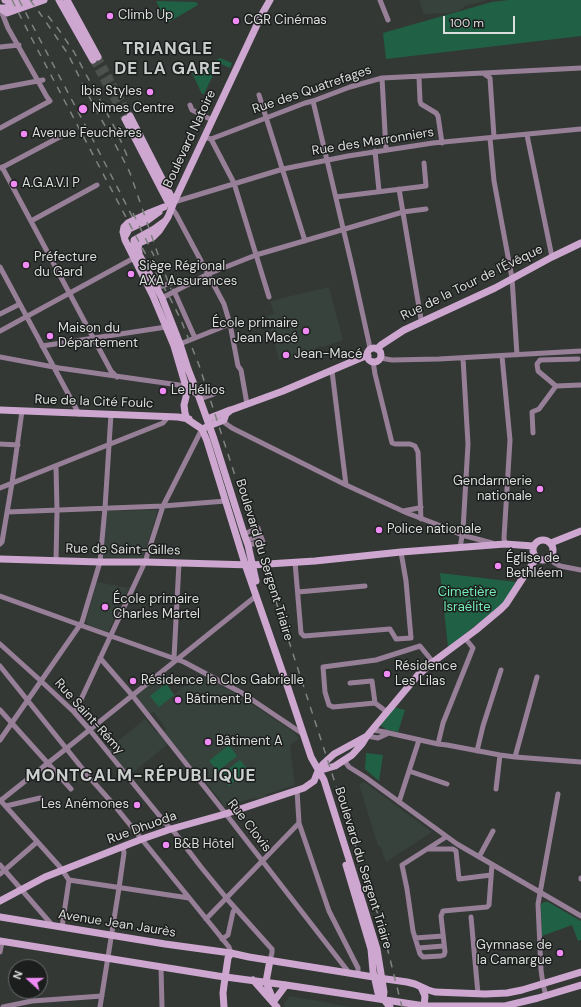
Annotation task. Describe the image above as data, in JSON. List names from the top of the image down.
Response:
{
  "streets": {
    "main road": [
      "Boulevard Natoire",
      "Rue de la Tour de l'Évêque",
      "Rue de la Cité Foulc",
      "Rue de Saint-Gilles",
      "Boulevard du Sergent Triaire",
      "Rue Dhuoda",
      "Avenue Jean Jaurès"
    ],
    "street": [
      "Rue des Quatrefages",
      "Rue des Marronniers",
      "Rue Saint-Rémy",
      "Rue Clovis"
    ]
  },
  "crossings": [
    ["Rue des Quatrefages", "Boulevard Natoire"],
    ["Boulevard Natoire", "Rue des Marronniers"],
    ["Boulevard Natoire", "Boulevard du Sergent Triaire"],
    ["Rue des Marronniers", "Boulevard du Sergent Triaire"],
    ["Rue de la Tour de l'Évêque", "Boulevard du Sergent Triaire"],
    ["Rue de la Cité Foulc", "Boulevard du Sergent Triaire"],
    ["Rue de Saint-Gilles", "Boulevard du Sergent Triaire"],
    ["Boulevard du Sergent Triaire", "Rue Dhuoda"],
    ["Boulevard du Sergent Triaire", "Avenue Jean Jaurès"],
    ["Rue Saint-Rémy", "Rue Dhuoda"],
    ["Rue Saint-Rémy", "Avenue Jean Jaurès"],
    ["Rue Clovis", "Rue Dhuoda"],
    ["Rue Clovis", "Avenue Jean Jaurès"]
  ],
  "districts": ["TRIANGLE DE LA GARE", "MONTCALM-RÉPUBLIQUE"],
  "parks": ["Cimetière Israélite"],
  "places": [
    "Climb Up",
    "CGR Cinémas",
    "Ibis Styles",
    "Nîmes Centre",
    "Avenue Feuchères",
    "A.G.A.V.I P",
    "Préfecture du Gard",
    "Siège Régional AXA Assurances",
    "École primaire Jean Macé",
    "Maison du Département",
    "Jean-Macé",
    "Le Hélios",
    "Gendarmerie nationale",
    "Police nationale",
    "Église de Bethléem",
    "École primaire Charles Martel",
    "Résidence Les Lilas",
    "Résidence le Clos Gabrielle",
    "Bâtiment B",
    "Bâtiment A",
    "Les Anémones",
    "B&B Hôtel",
    "Gymnase de la Camargue"
  ],
  "scale_bar": "100 m",
  "north": "left"
}
